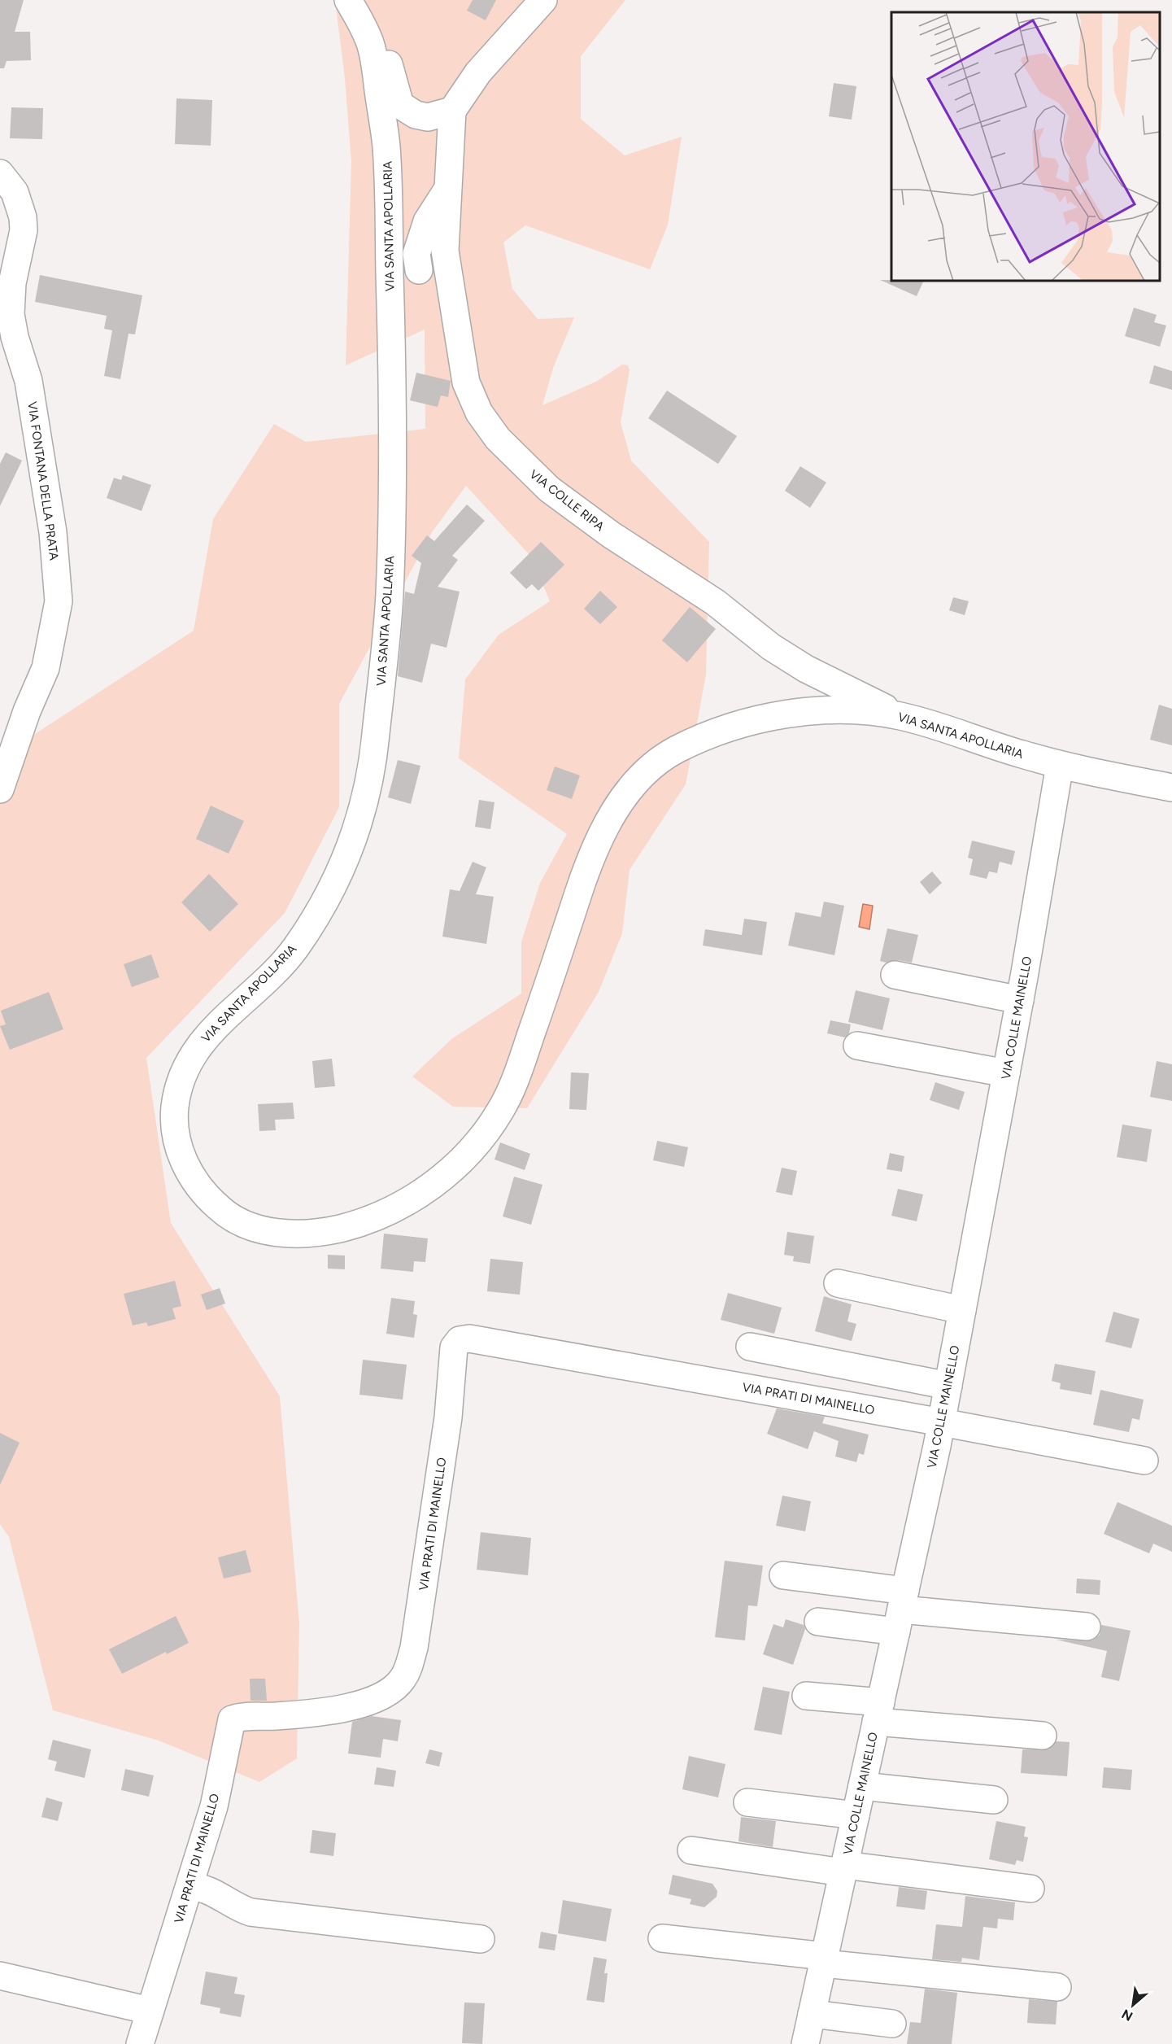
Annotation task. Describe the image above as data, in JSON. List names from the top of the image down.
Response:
{
  "streets": {
    "street": [
      "VIA SANTA APOLLARIA",
      "VIA FONTANA DELLA PRATA",
      "VIA COLLE RIPA",
      "VIA COLLE MAINELLO",
      "VIA PRATI DI MAINELLO"
    ]
  },
  "crossings": [
    ["VIA SANTA APOLLARIA", "VIA COLLE RIPA"],
    ["VIA SANTA APOLLARIA", "VIA COLLE MAINELLO"],
    ["VIA COLLE MAINELLO", "VIA PRATI DI MAINELLO"]
  ],
  "north": "bottom left"
}
